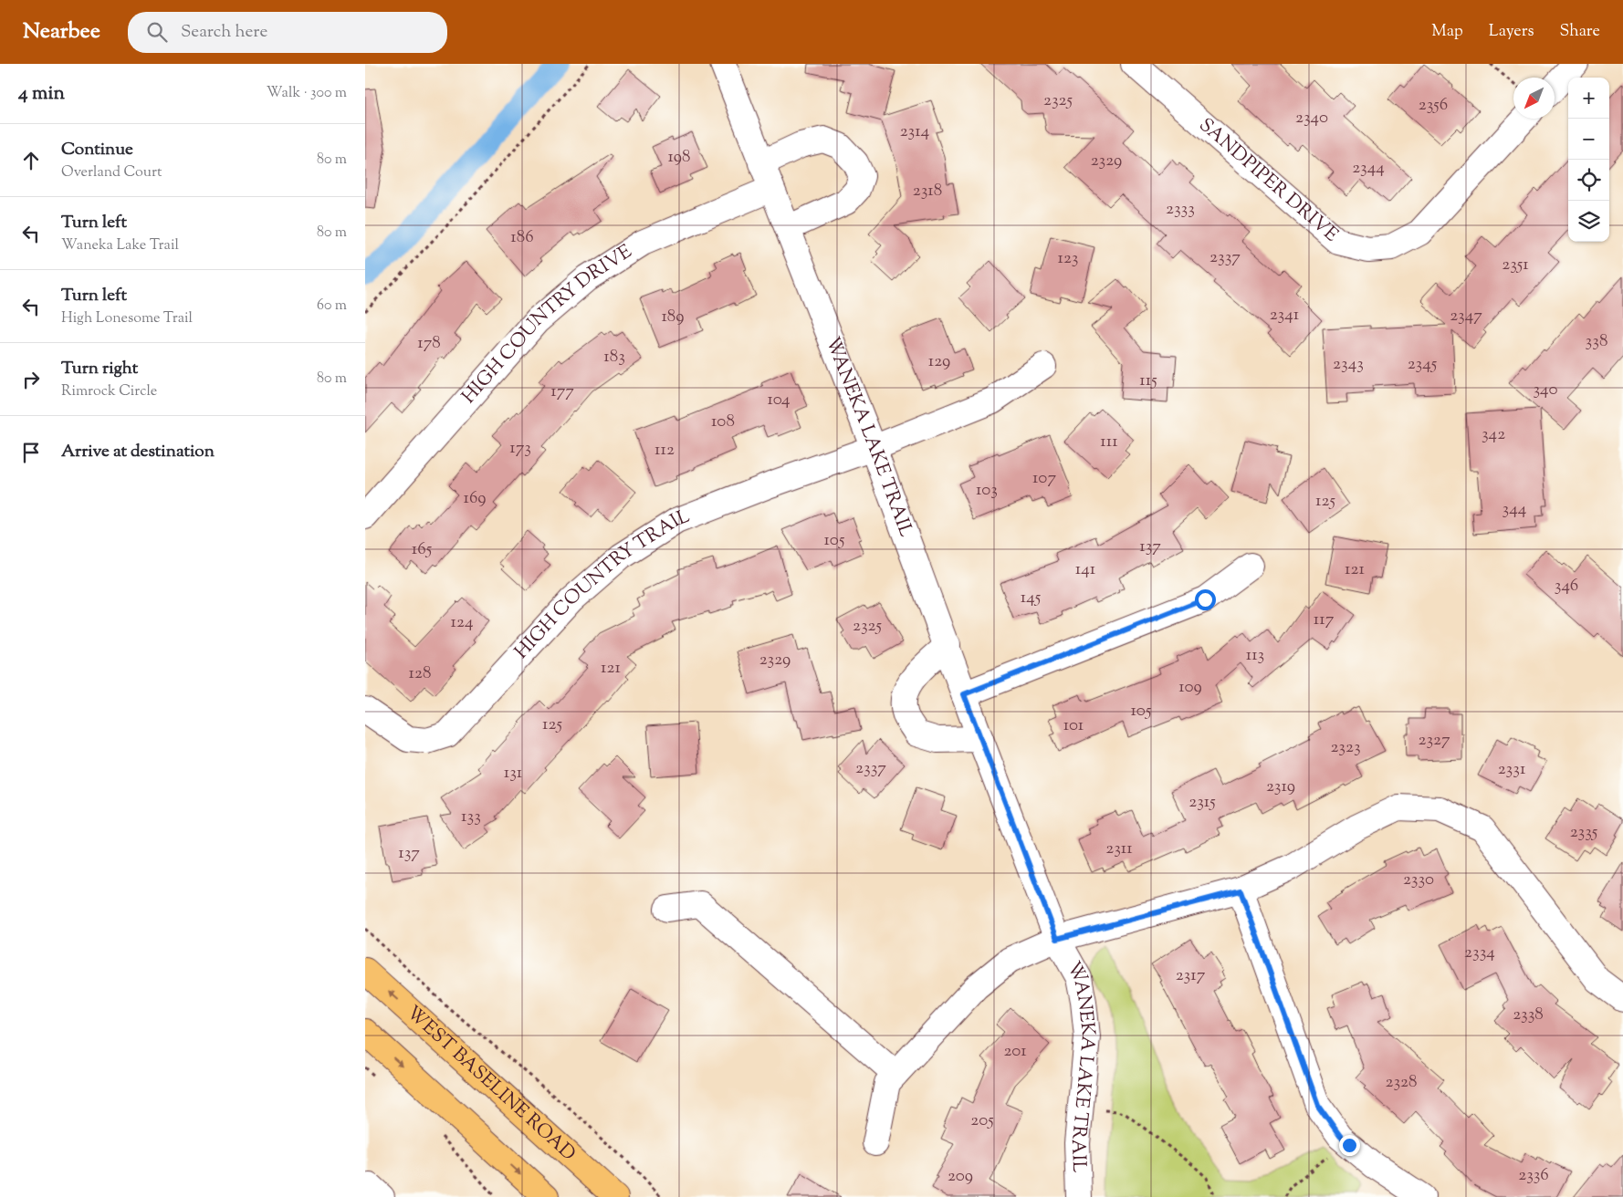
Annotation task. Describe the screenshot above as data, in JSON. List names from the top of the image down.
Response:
{
  "streets": {
    "main road": ["WEST BASELINE ROAD"],
    "street": [
      "SANDPIPER DRIVE",
      "HIGH COUNTRY DRIVE",
      "WANEKA LAKE TRAIL",
      "HIGH COUNTRY TRAIL"
    ]
  },
  "crossings": [
    ["HIGH COUNTRY DRIVE", "WANEKA LAKE TRAIL"],
    ["WANEKA LAKE TRAIL", "HIGH COUNTRY TRAIL"]
  ],
  "house_numbers": [
    "2325",
    "2356",
    "2340",
    "2314",
    "198",
    "2329",
    "2344",
    "2318",
    "2333",
    "186",
    "2337",
    "123",
    "2351",
    "2341",
    "2347",
    "189",
    "338",
    "178",
    "183",
    "129",
    "2343",
    "2345",
    "115",
    "340",
    "177",
    "104",
    "108",
    "342",
    "111",
    "173",
    "112",
    "107",
    "103",
    "169",
    "125",
    "344",
    "105",
    "137",
    "165",
    "141",
    "121",
    "346",
    "145",
    "117",
    "124",
    "2325",
    "113",
    "2329",
    "121",
    "128",
    "109",
    "105",
    "125",
    "101",
    "2327",
    "2323",
    "2337",
    "2331",
    "131",
    "2319",
    "2315",
    "133",
    "2335",
    "2311",
    "137",
    "2330",
    "2334",
    "2317",
    "2338",
    "201",
    "2328",
    "205",
    "2336",
    "209"
  ],
  "north": "bottom left",
  "page": {
    "header": "Nearbee",
    "search": "Search here",
    "nav": ["Map", "Layers", "Share"],
    "heading": ["4 min", "Walk · 300 m"],
    "map_buttons": ["+", "−"],
    "list": [
      ["Continue", "Overland Court", "80 m"],
      ["Turn left", "Waneka Lake Trail", "80 m"],
      ["Turn left", "High Lonesome Trail", "60 m"],
      ["Turn right", "Rimrock Circle", "80 m"],
      "Arrive at destination"
    ]
  }
}
